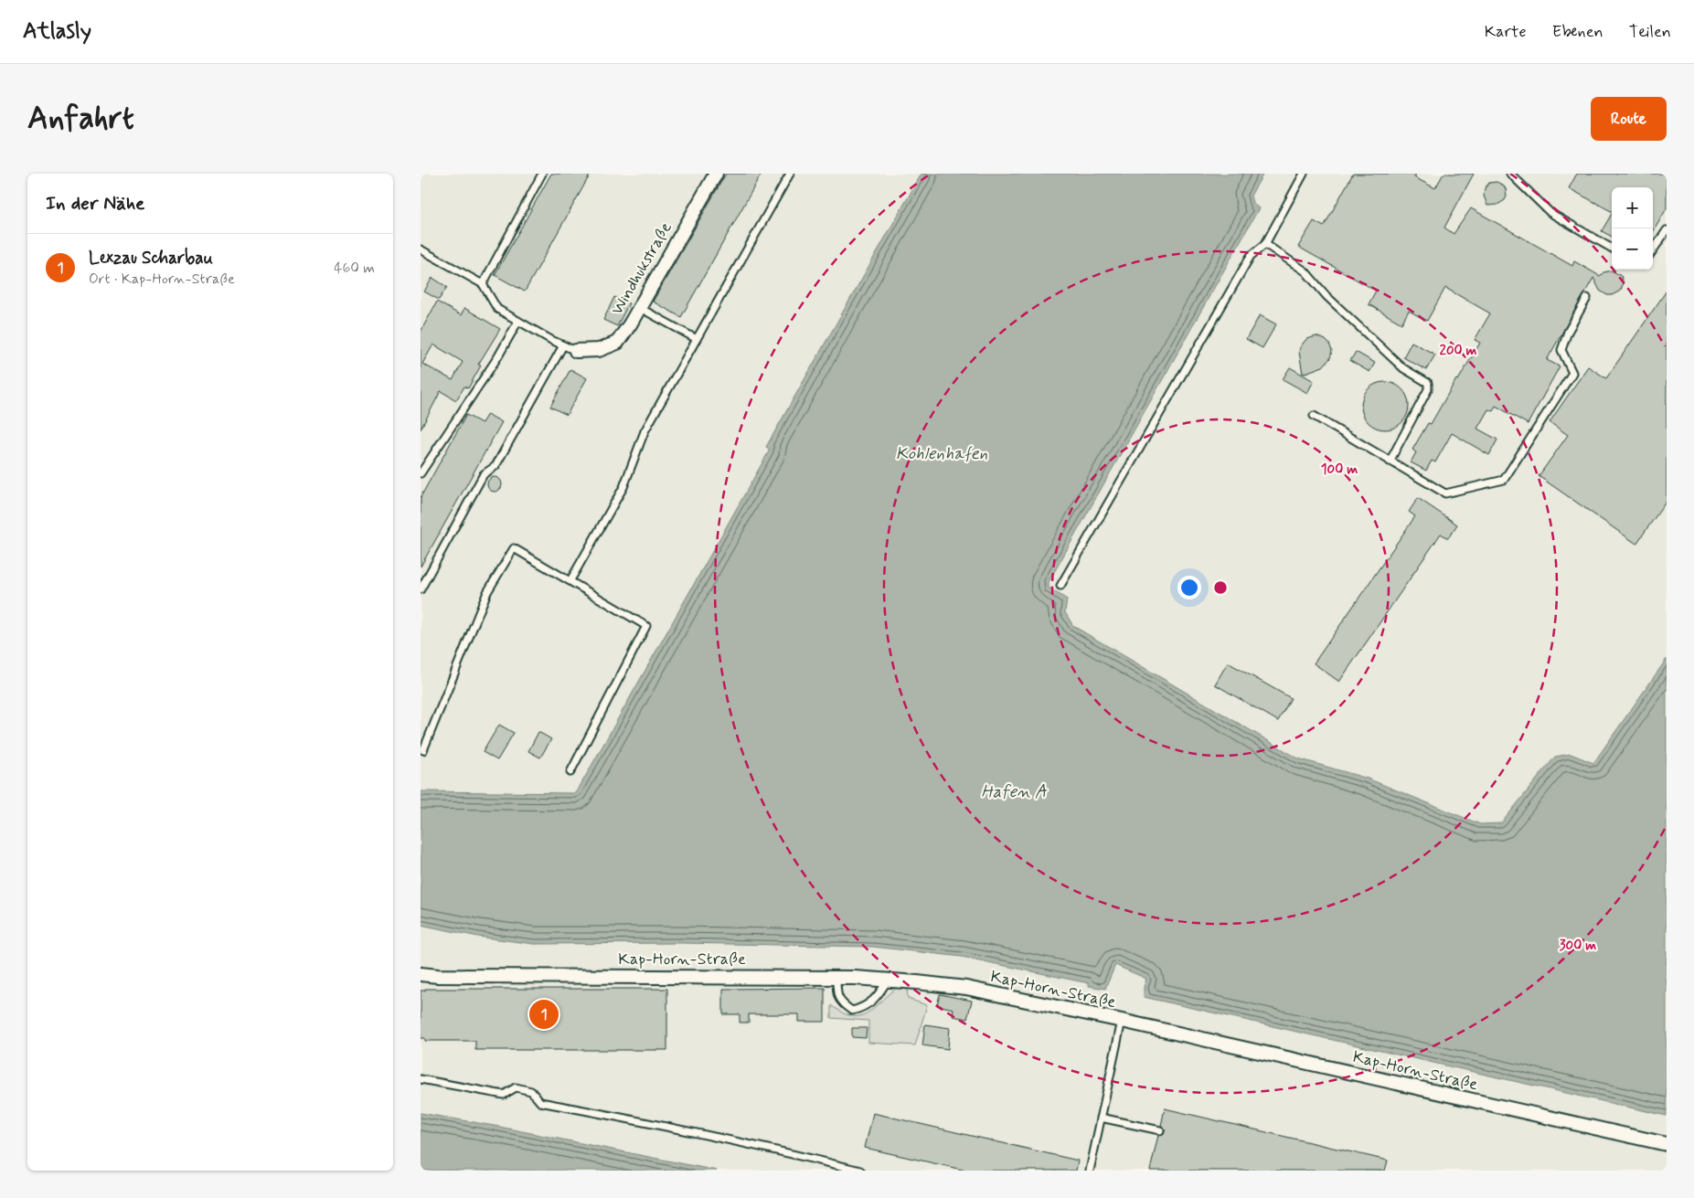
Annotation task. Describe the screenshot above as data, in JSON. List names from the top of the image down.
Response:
{
  "streets": {
    "street": ["Windhukstraße", "Kap-Horn-Straße"]
  },
  "water": ["Kohlenhafen", "Hafen A"],
  "page": {
    "header": "Atlasly",
    "nav": ["Karte", "Ebenen", "Teilen"],
    "buttons": "Route",
    "title": "Anfahrt",
    "heading": "In der Nähe",
    "map_buttons": ["+", "−"],
    "list": [
      {
        "mark": "1",
        "name": "Lexzau Scharbau",
        "note": "Ort · Kap-Horn-Straße",
        "value": "460 m"
      }
    ],
    "pins": "1"
  },
  "rings": ["200 m", "100 m", "300 m"]
}
